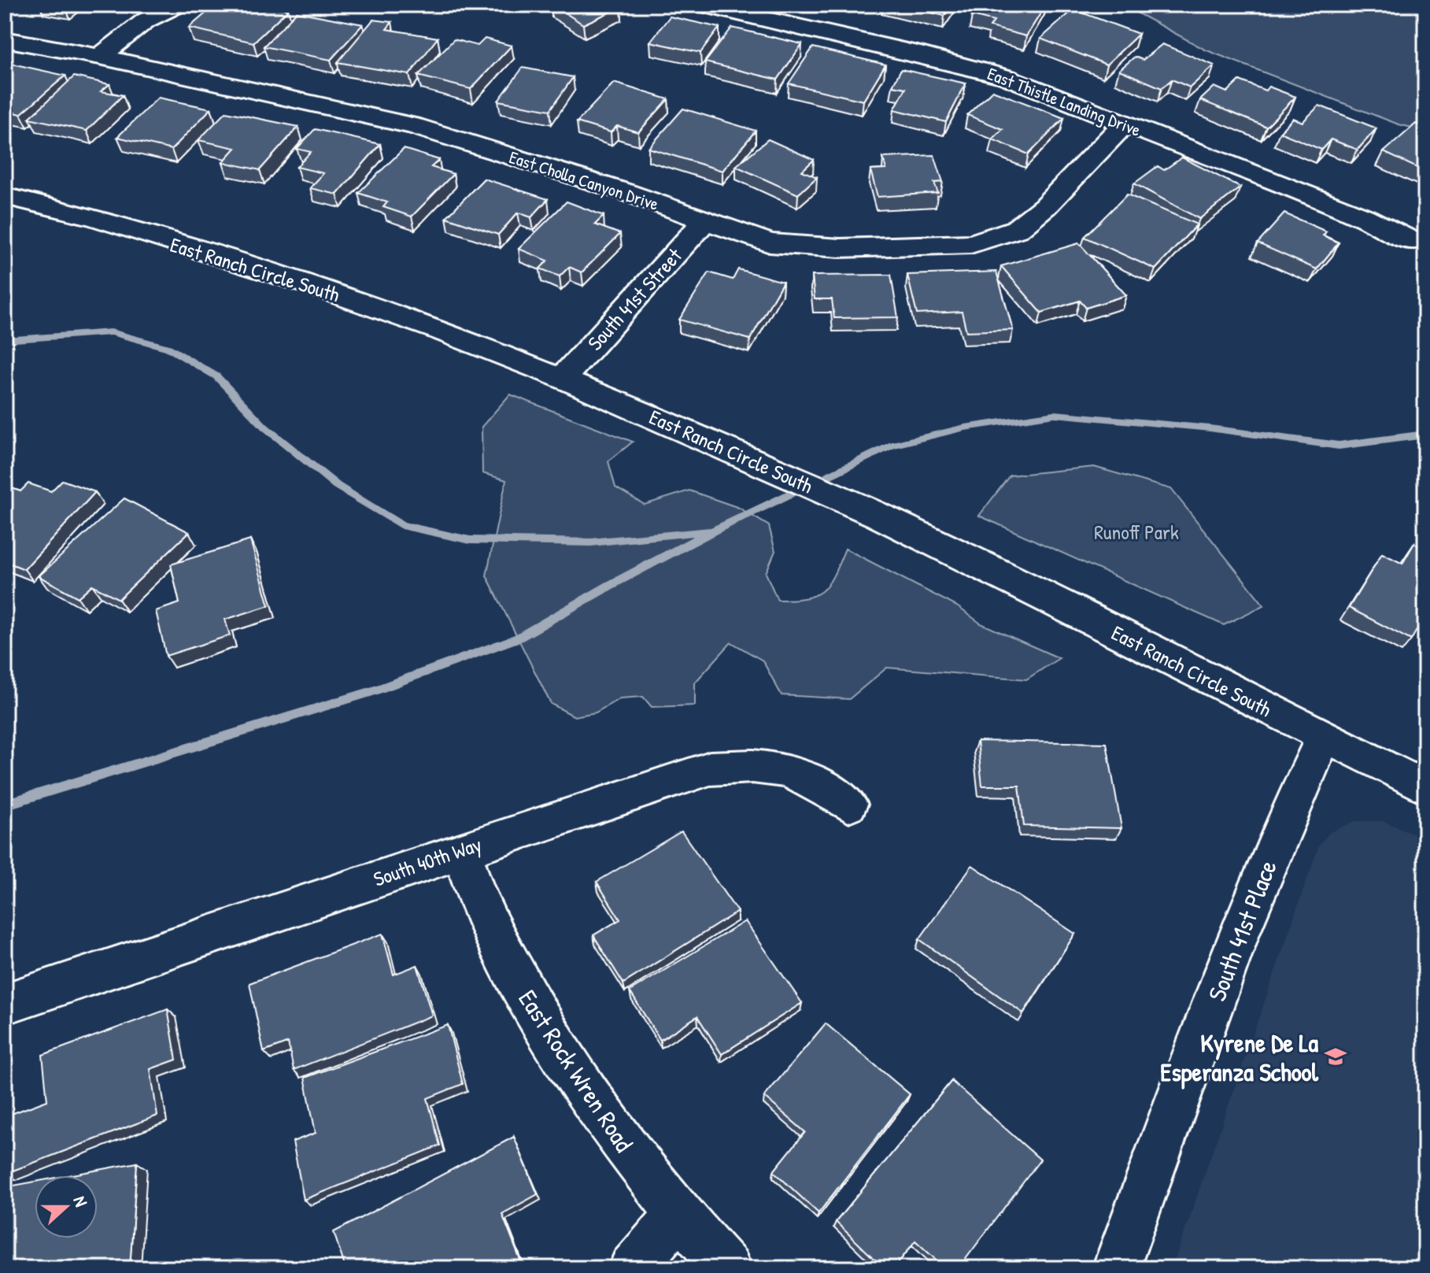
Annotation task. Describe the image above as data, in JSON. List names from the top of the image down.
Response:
{
  "streets": {
    "street": [
      "East Thistle Landing Drive",
      "East Cholla Canyon Drive",
      "East Ranch Circle South",
      "South 41st Street",
      "South 40th Way",
      "South 41st Place",
      "East Rock Wren Road"
    ]
  },
  "crossings": [
    ["East Thistle Landing Drive", "East Cholla Canyon Drive"],
    ["East Cholla Canyon Drive", "South 41st Street"],
    ["East Ranch Circle South", "South 41st Street"],
    ["East Ranch Circle South", "South 41st Place"],
    ["South 40th Way", "East Rock Wren Road"]
  ],
  "parks": ["Runoff Park"],
  "places": {
    "school or university": ["Kyrene De La Esperanza School"]
  },
  "north": "right"
}
